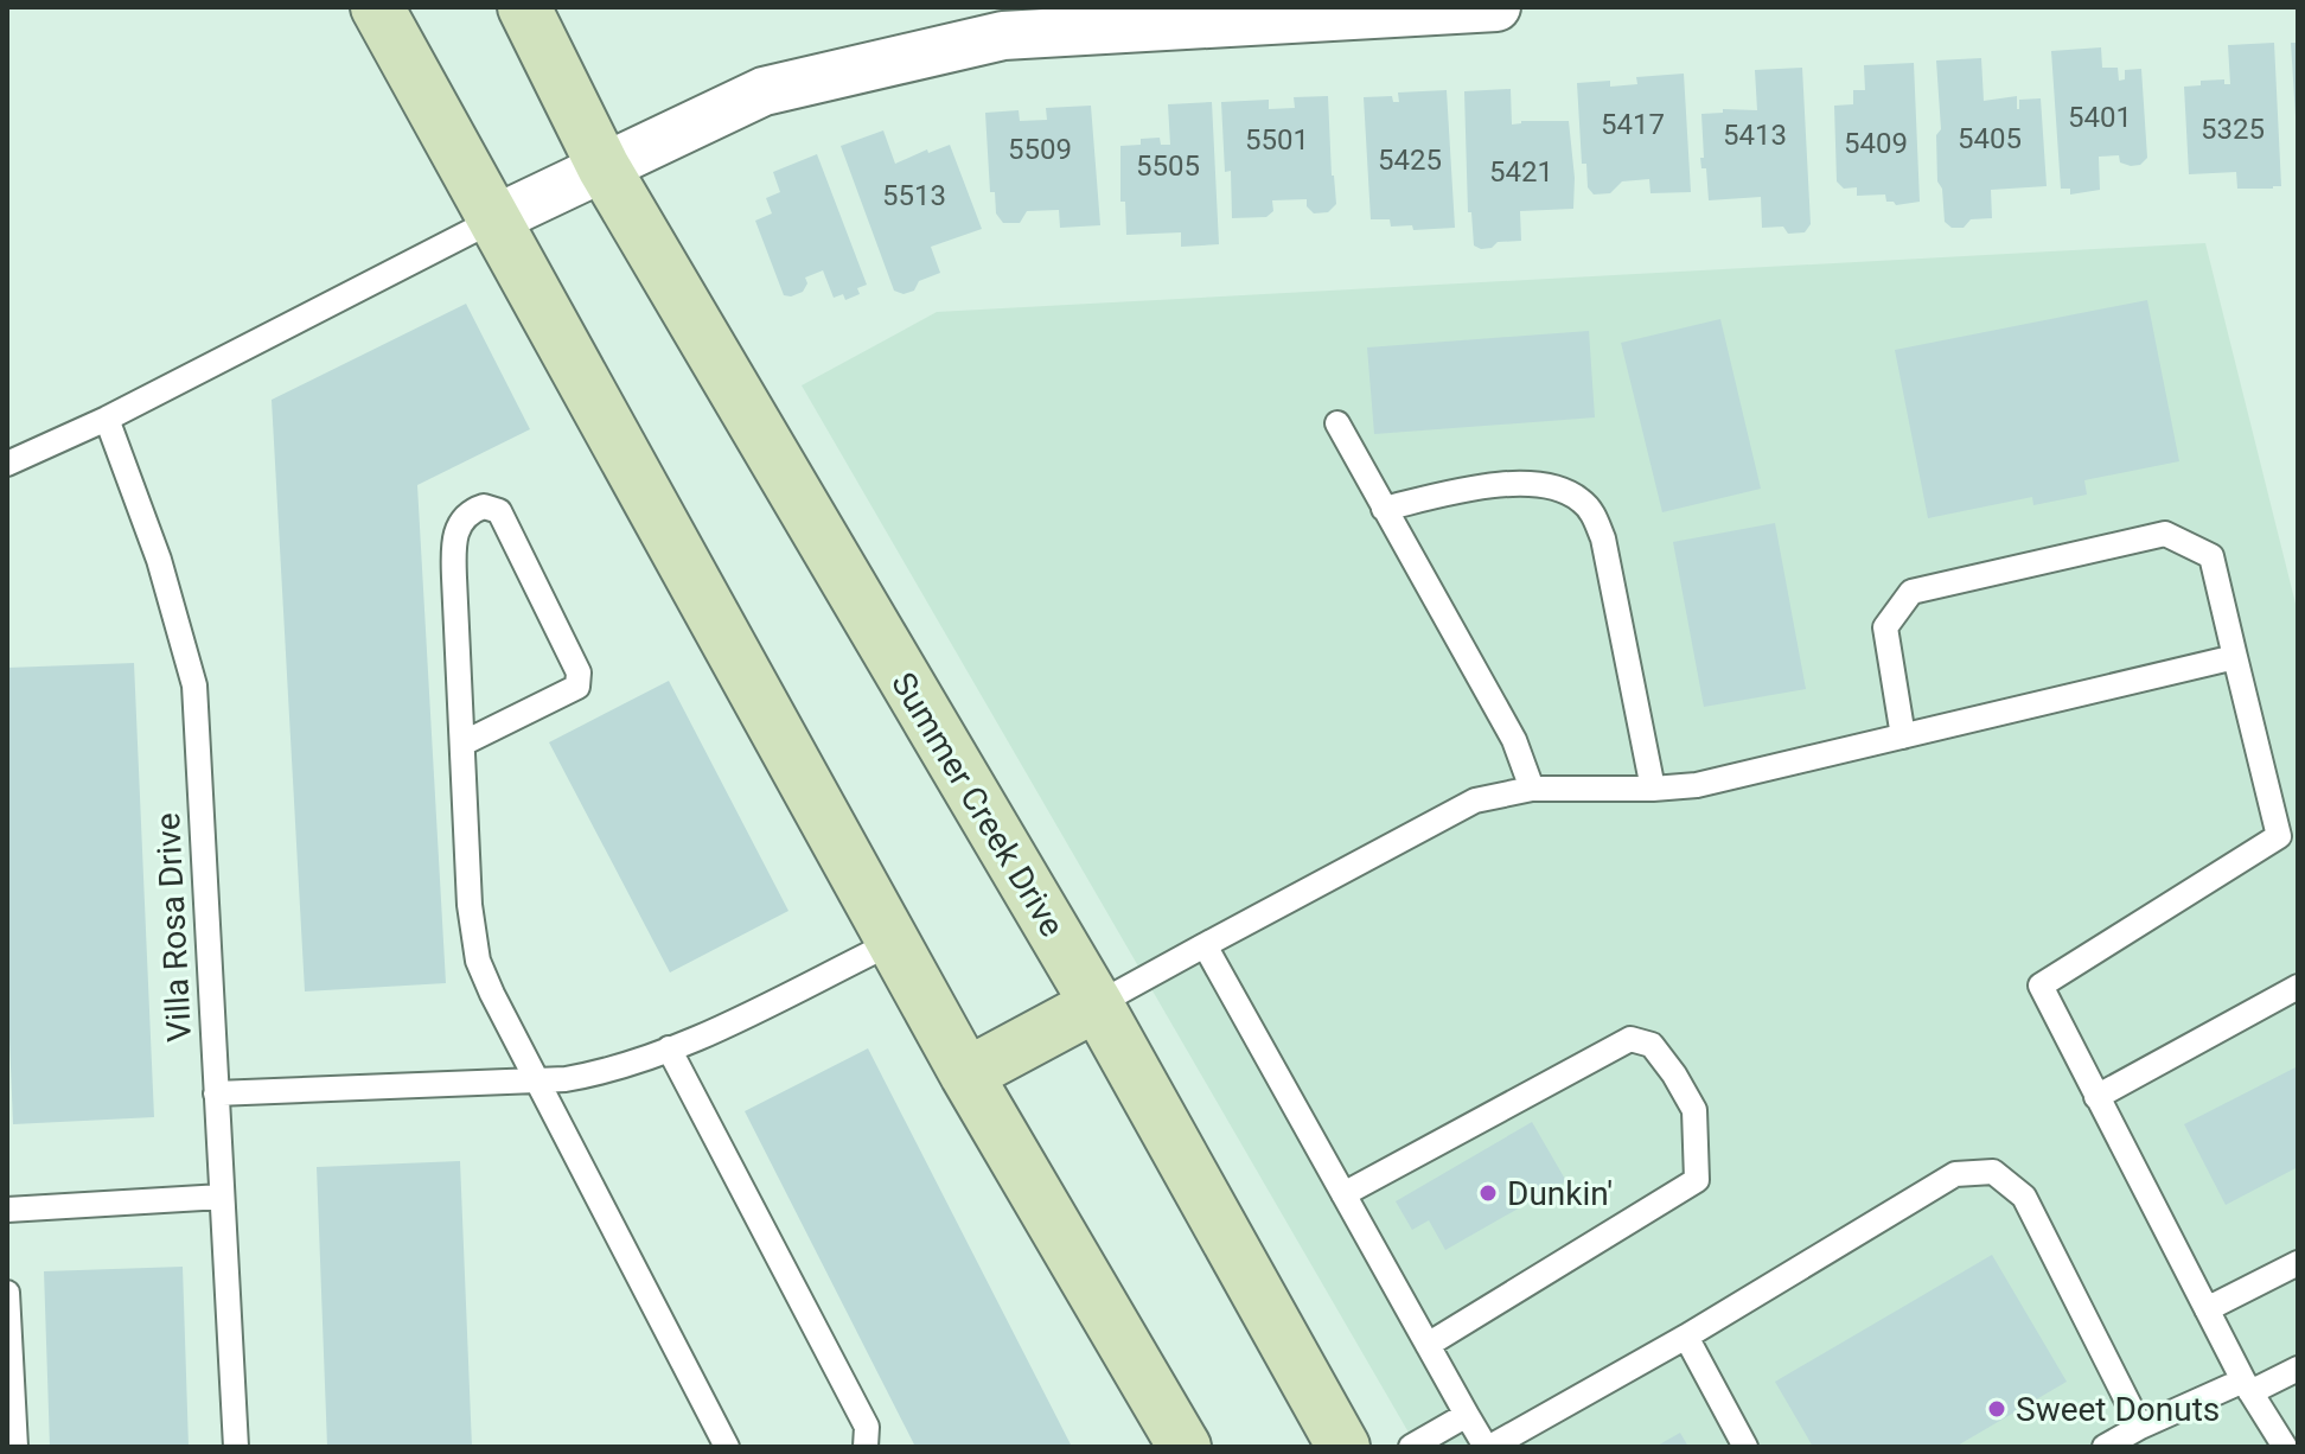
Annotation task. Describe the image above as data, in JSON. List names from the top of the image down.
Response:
{
  "streets": {
    "main road": ["Summer Creek Drive"],
    "lane": ["Villa Rosa Drive"]
  },
  "places": ["Dunkin'", "Sweet Donuts"],
  "house_numbers": [
    "5401",
    "5417",
    "5325",
    "5413",
    "5405",
    "5501",
    "5409",
    "5509",
    "5425",
    "5505",
    "5421",
    "5513"
  ]
}
